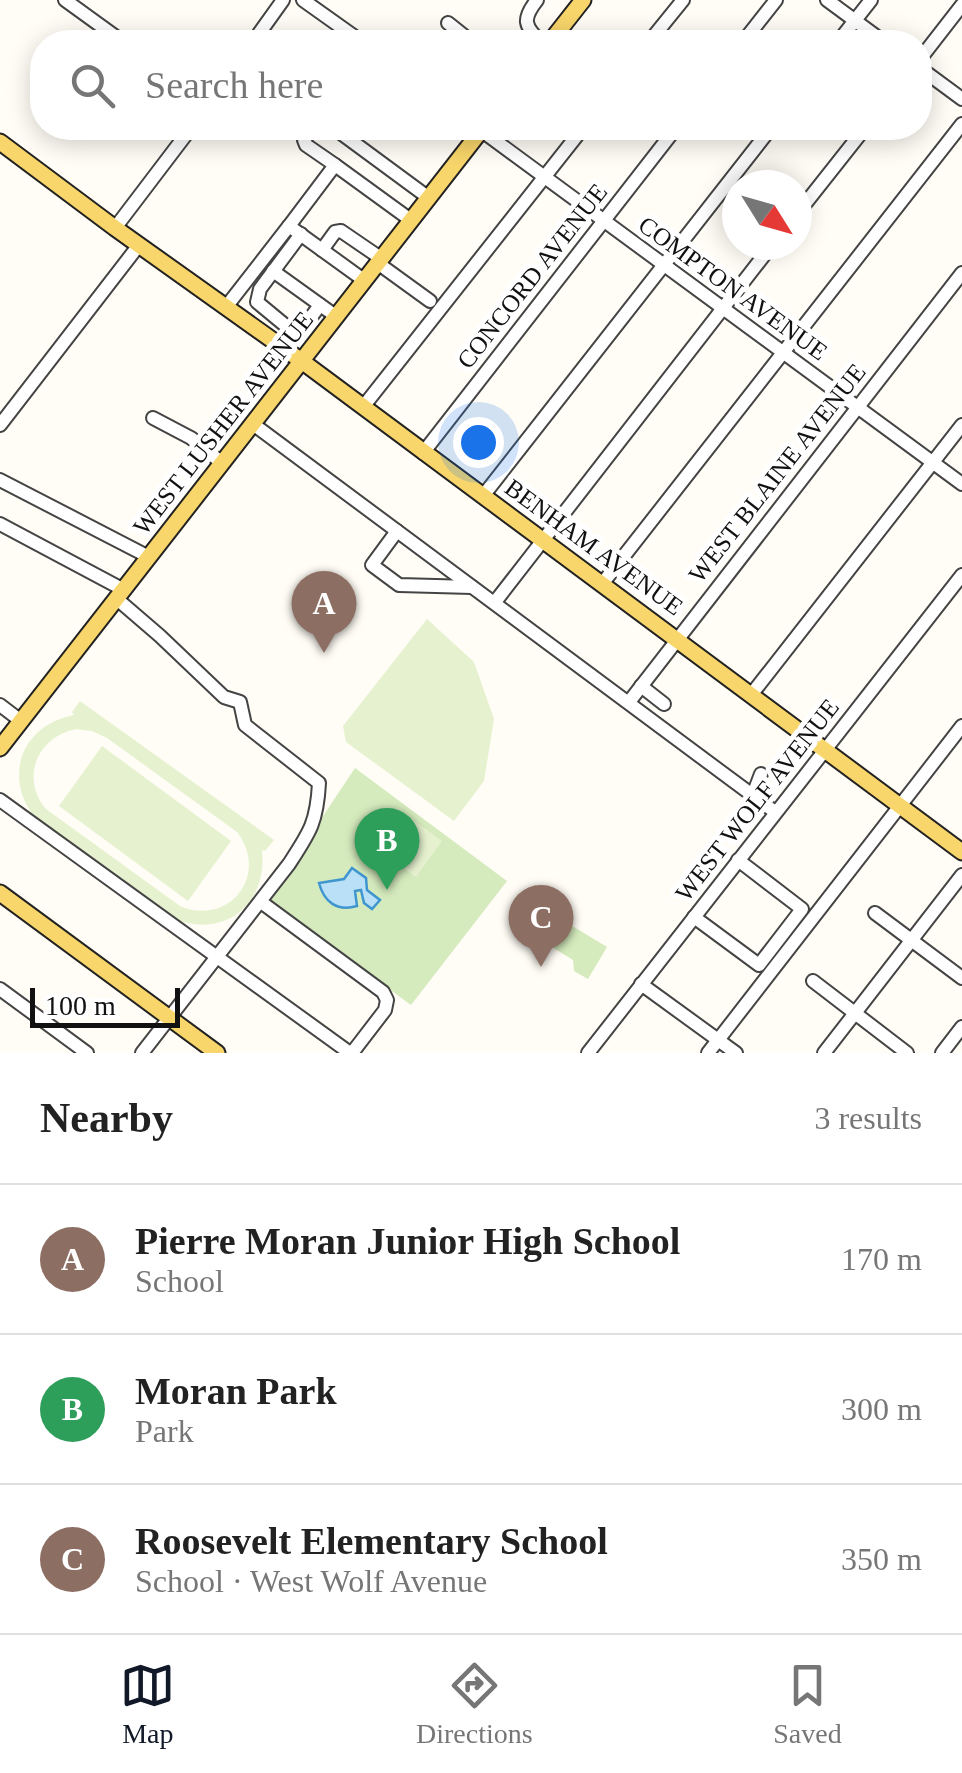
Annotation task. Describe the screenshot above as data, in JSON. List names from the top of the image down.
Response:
{
  "streets": {
    "main road": ["WEST LUSHER AVENUE", "BENHAM AVENUE"],
    "street": [
      "CONCORD AVENUE",
      "COMPTON AVENUE",
      "WEST BLAINE AVENUE",
      "WEST WOLF AVENUE"
    ]
  },
  "crossings": [
    ["CONCORD AVENUE", "COMPTON AVENUE"],
    ["CONCORD AVENUE", "BENHAM AVENUE"],
    ["COMPTON AVENUE", "WEST BLAINE AVENUE"],
    ["WEST LUSHER AVENUE", "BENHAM AVENUE"],
    ["WEST BLAINE AVENUE", "BENHAM AVENUE"],
    ["BENHAM AVENUE", "WEST WOLF AVENUE"]
  ],
  "scale_bar": "100 m",
  "north": "bottom right",
  "page": {
    "search": "Search here",
    "pins": ["A", "B", "C"],
    "scale": "100 m",
    "heading": ["Nearby", "3 results"],
    "list": [
      {
        "mark": "A",
        "name": "Pierre Moran Junior High School",
        "note": "School",
        "value": "170 m"
      },
      {
        "mark": "B",
        "name": "Moran Park",
        "note": "Park",
        "value": "300 m"
      },
      {
        "mark": "C",
        "name": "Roosevelt Elementary School",
        "note": "School · West Wolf Avenue",
        "value": "350 m"
      }
    ],
    "nav": ["Map", "Directions", "Saved"]
  }
}
